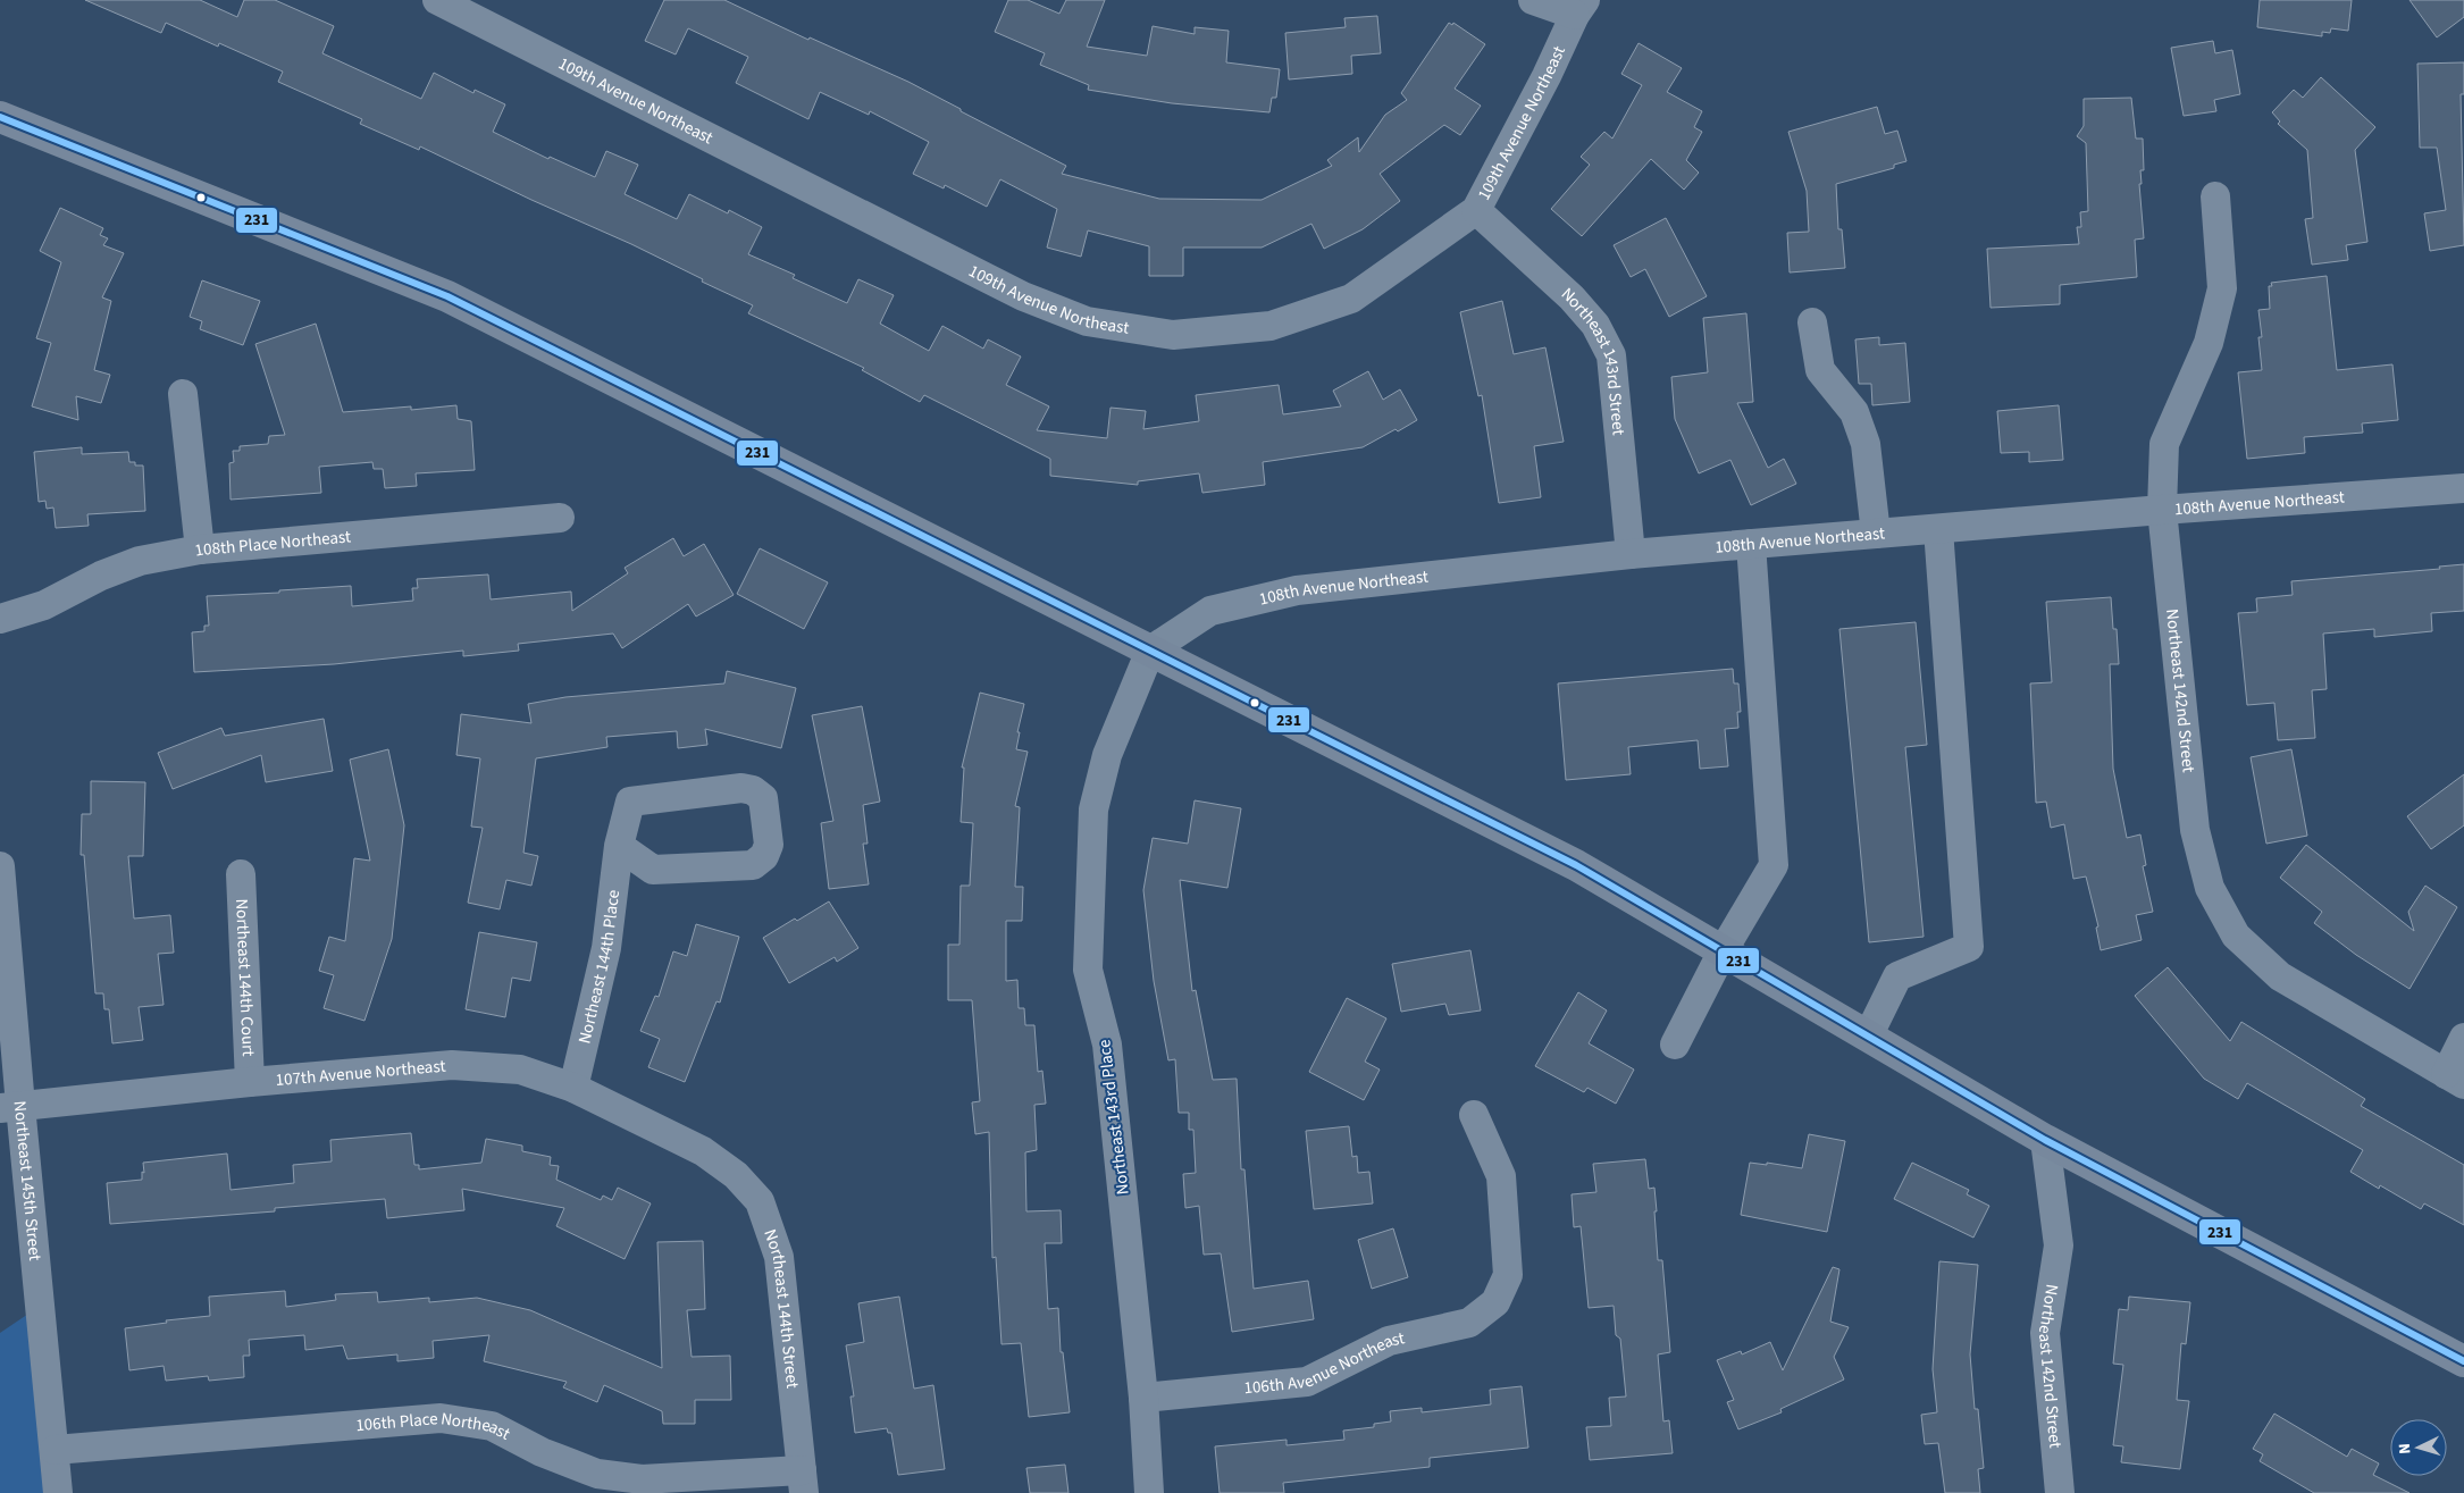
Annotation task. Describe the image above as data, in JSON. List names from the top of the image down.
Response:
{
  "streets": {
    "street": [
      "109th Avenue Northeast",
      "Northeast 143rd Street",
      "108th Avenue Northeast",
      "108th Place Northeast",
      "Northeast 142nd Street",
      "Northeast 144th Place",
      "Northeast 144th Court",
      "107th Avenue Northeast",
      "Northeast 143rd Place",
      "Northeast 145th Street",
      "Northeast 144th Street",
      "106th Avenue Northeast",
      "106th Place Northeast"
    ]
  },
  "crossings": [
    ["109th Avenue Northeast", "Northeast 143rd Street"],
    ["Northeast 143rd Street", "108th Avenue Northeast"],
    ["108th Avenue Northeast", "Northeast 142nd Street"],
    ["108th Avenue Northeast", "Northeast 143rd Place"],
    ["Northeast 144th Place", "107th Avenue Northeast"],
    ["Northeast 144th Court", "107th Avenue Northeast"],
    ["107th Avenue Northeast", "Northeast 145th Street"],
    ["107th Avenue Northeast", "Northeast 144th Street"],
    ["Northeast 143rd Place", "106th Avenue Northeast"],
    ["Northeast 145th Street", "106th Place Northeast"],
    ["Northeast 144th Street", "106th Place Northeast"]
  ],
  "lines": ["transit line 231"],
  "north": "left"
}
